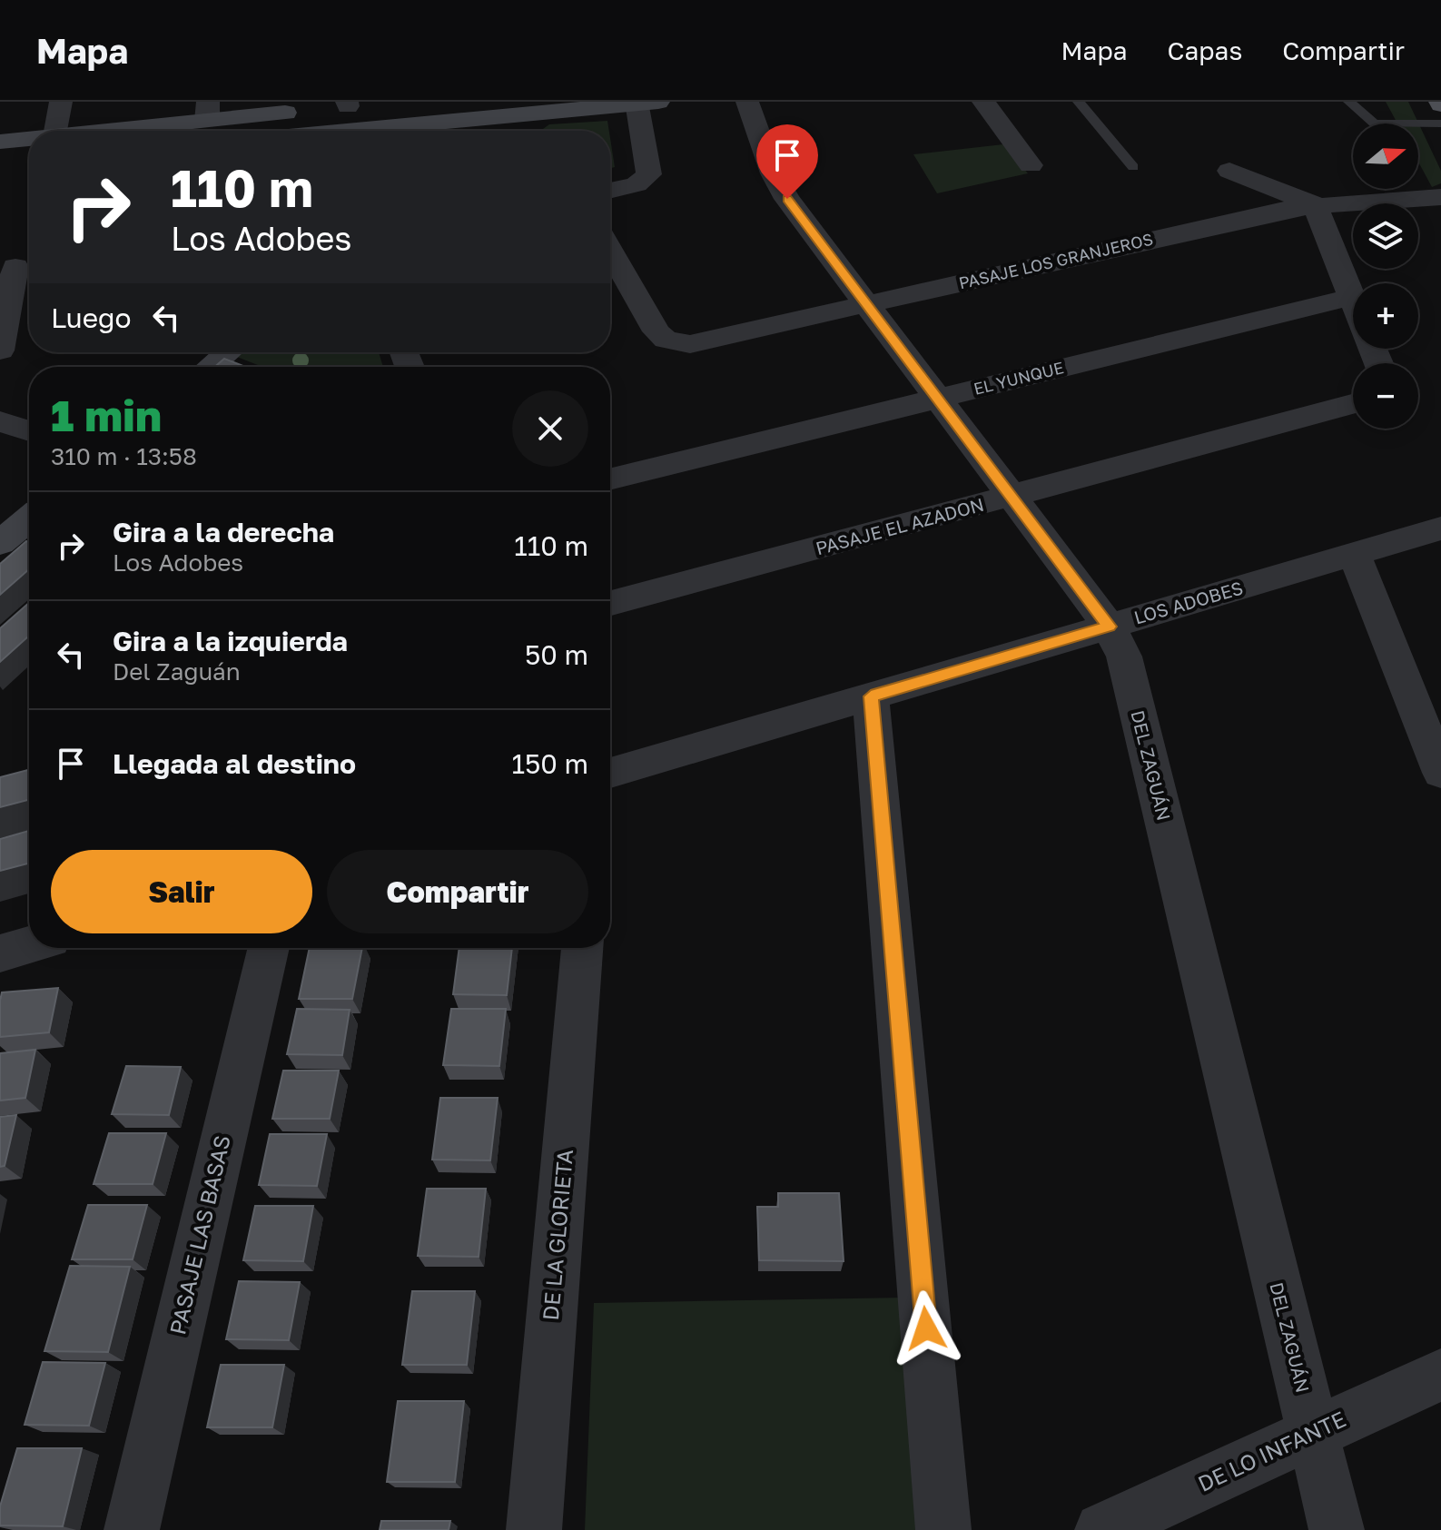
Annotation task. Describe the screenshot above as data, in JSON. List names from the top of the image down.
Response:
{
  "streets": {
    "street": [
      "PASAJE LOS GRANJEROS",
      "EL YUNQUE",
      "PASAJE EL AZADON",
      "LOS ADOBES",
      "DEL ZAGUÁN",
      "PASAJE LAS BASAS",
      "DE LA GLORIETA",
      "DE LO INFANTE"
    ]
  },
  "crossings": [
    ["PASAJE LOS GRANJEROS", "DEL ZAGUÁN"],
    ["EL YUNQUE", "DEL ZAGUÁN"],
    ["PASAJE EL AZADON", "DEL ZAGUÁN"],
    ["LOS ADOBES", "DEL ZAGUÁN"],
    ["DEL ZAGUÁN", "DE LO INFANTE"]
  ],
  "north": "right",
  "page": {
    "header": "Mapa",
    "nav": ["Mapa", "Capas", "Compartir"],
    "map_buttons": ["+", "−"],
    "turn": ["110 m", "Los Adobes"],
    "then": "Luego",
    "heading": ["1 min", "310 m · 13:58"],
    "list": [
      {
        "name": "Gira a la derecha",
        "note": "Los Adobes",
        "value": "110 m"
      },
      {
        "name": "Gira a la izquierda",
        "note": "Del Zaguán",
        "value": "50 m"
      },
      {
        "name": "Llegada al destino",
        "value": "150 m"
      }
    ],
    "buttons": ["Salir", "Compartir"]
  }
}
